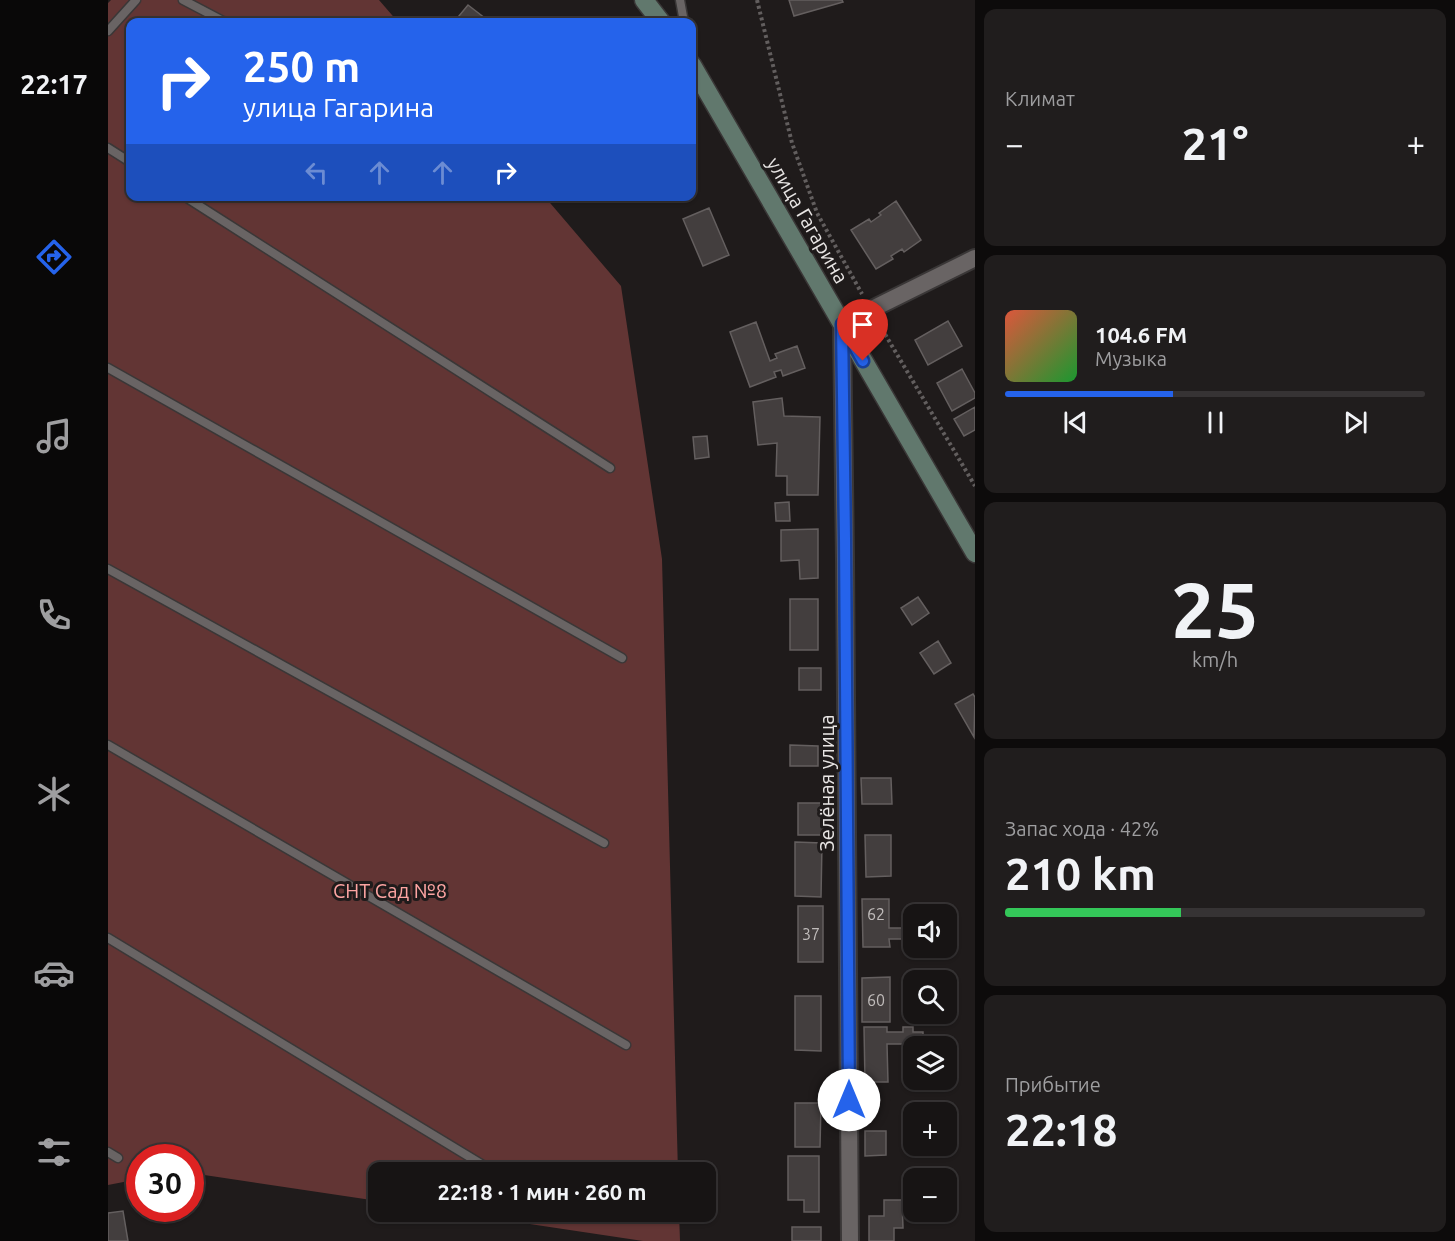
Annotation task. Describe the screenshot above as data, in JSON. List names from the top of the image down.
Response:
{
  "streets": {
    "main road": ["улица Гагарина"],
    "street": ["Зелёная улица"]
  },
  "crossings": [
    ["улица Гагарина", "Зелёная улица"]
  ],
  "parks": ["СНТ Сад №8"],
  "house_numbers": ["62", "37", "60"],
  "page": {
    "tabs": "22:17",
    "tile": [
      "Климат",
      ["25", "km/h"],
      ["Запас хода · 42%", "210 km"],
      ["Прибытие", "22:18"]
    ],
    "turn": ["250 m", "улица Гагарина"],
    "heat": ["−", "21°", "+"],
    "song": ["104.6 FM", "Музыка"],
    "map_buttons": ["+", "−"],
    "limit": "30",
    "trip": "22:18 · 1 мин · 260 m"
  }
}
